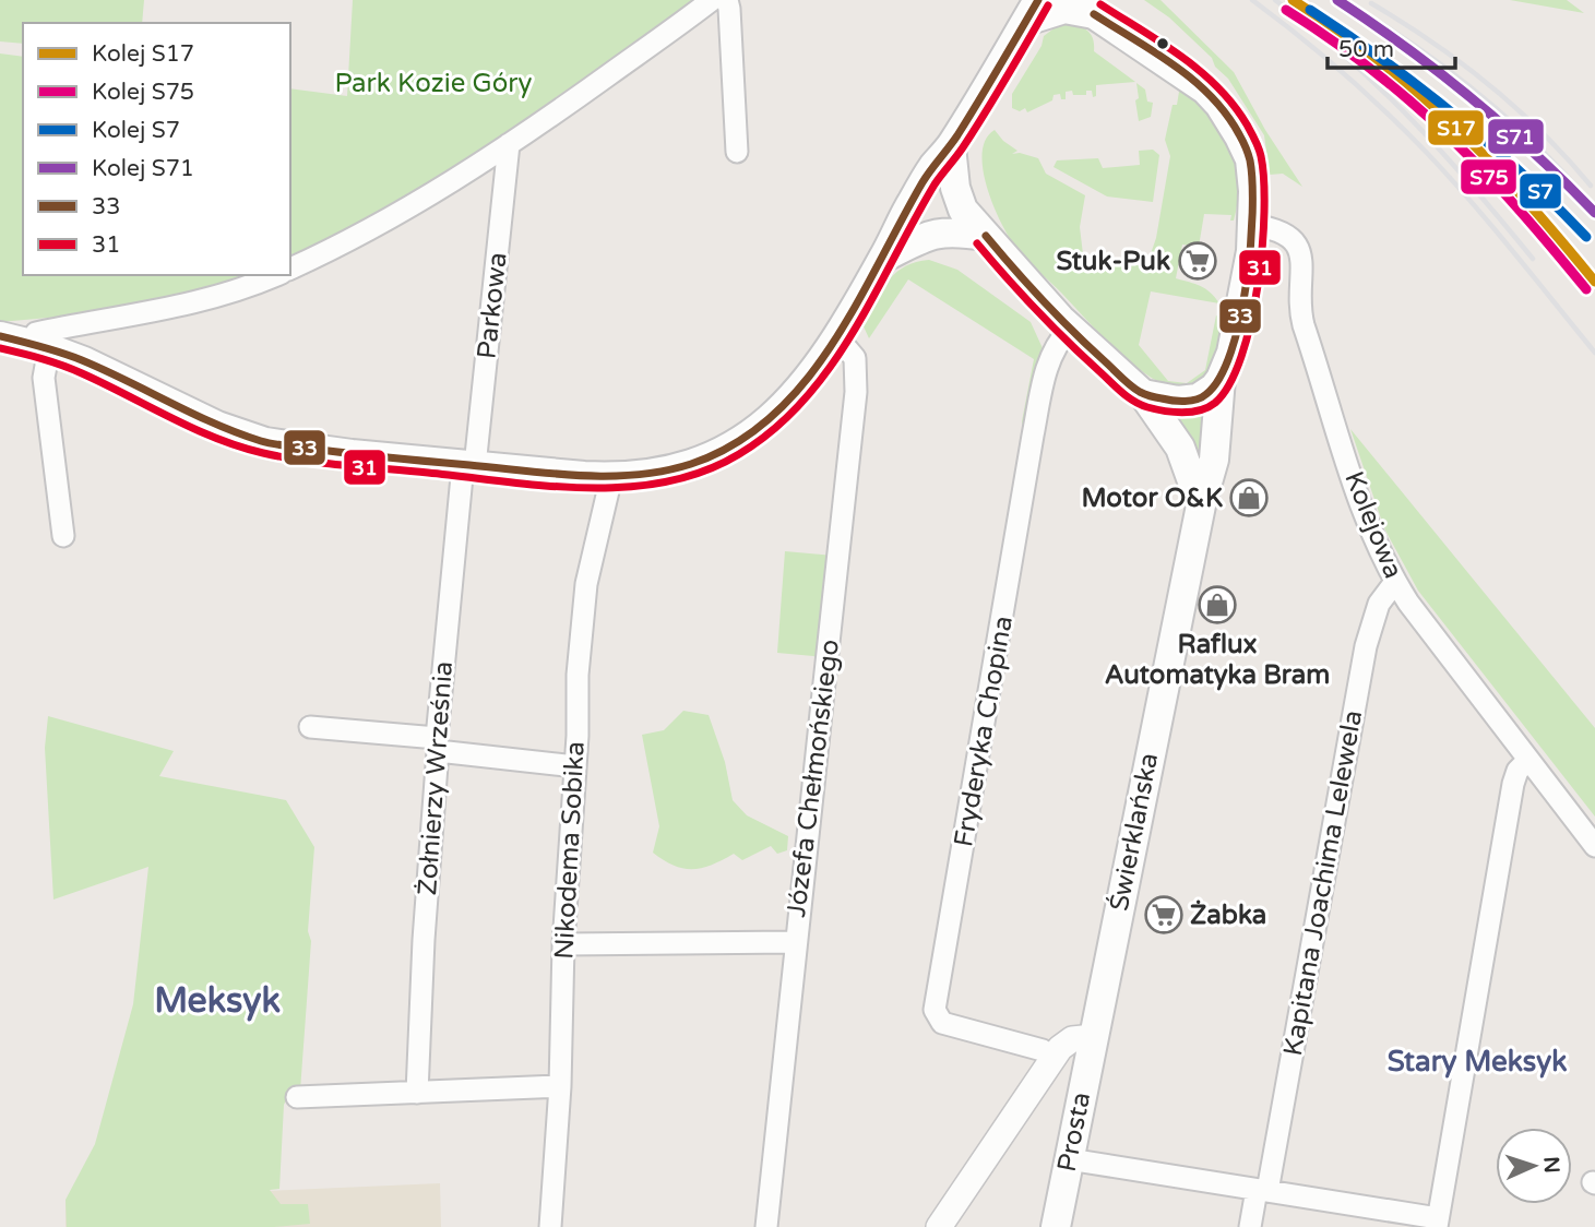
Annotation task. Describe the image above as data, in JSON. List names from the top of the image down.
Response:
{
  "streets": {
    "main road": ["Świerklańska", "Prosta"],
    "street": [
      "Parkowa",
      "Kolejowa",
      "Fryderyka Chopina",
      "Żołnierzy Września",
      "Józefa Chełmońskiego",
      "Nikodema Sobika",
      "Kapitana Joachima Lelewela"
    ]
  },
  "crossings": [
    ["Parkowa", "Żołnierzy Września"],
    ["Kolejowa", "Świerklańska"],
    ["Kolejowa", "Kapitana Joachima Lelewela"],
    ["Świerklańska", "Prosta"]
  ],
  "districts": ["Meksyk", "Stary Meksyk"],
  "parks": ["Park Kozie Góry"],
  "places": {
    "supermarket": ["Stuk-Puk", "Żabka"],
    "shop": ["Motor O&K", "Raflux Automatyka Bram"]
  },
  "lines": [
    "rail line S17",
    "rail line S71",
    "transit line 33",
    "transit line 31",
    "rail line S75",
    "rail line S7"
  ],
  "legend": [
    "Kolej S17",
    "Kolej S75",
    "Kolej S7",
    "Kolej S71",
    "33",
    "31"
  ],
  "scale_bar": "50 m",
  "north": "right"
}
